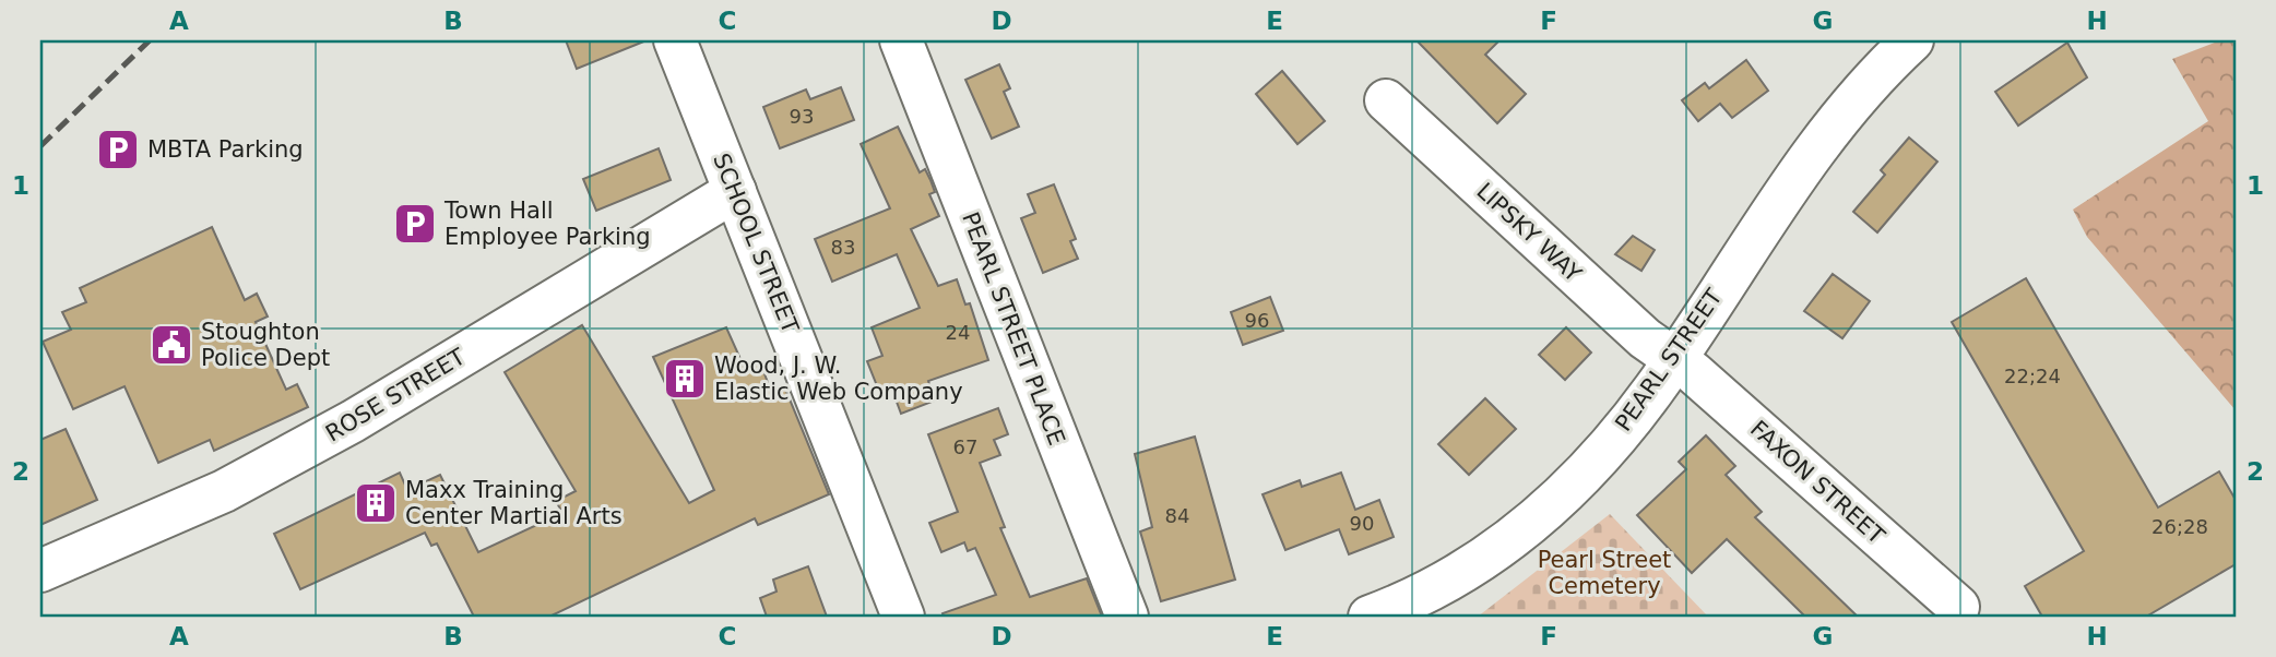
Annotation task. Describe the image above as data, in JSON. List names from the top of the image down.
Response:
{
  "streets": {
    "street": [
      "LIPSKY WAY",
      "SCHOOL STREET",
      "PEARL STREET PLACE",
      "PEARL STREET",
      "ROSE STREET",
      "FAXON STREET"
    ]
  },
  "crossings": [
    ["LIPSKY WAY", "PEARL STREET"],
    ["LIPSKY WAY", "FAXON STREET"],
    ["SCHOOL STREET", "ROSE STREET"],
    ["PEARL STREET", "FAXON STREET"]
  ],
  "parks": ["Pearl Street Cemetery"],
  "places": {
    "parking": ["MBTA Parking", "Town Hall Employee Parking"],
    "public building": ["Stoughton Police Dept"],
    "building": ["Wood, J. W. Elastic Web Company", "Maxx Training Center Martial Arts"]
  },
  "house_numbers": [
    "93",
    "83",
    "96",
    "24",
    "22;24",
    "67",
    "84",
    "90",
    "26;28"
  ],
  "grid": {
    "columns": [
      "A",
      "B",
      "C",
      "D",
      "E",
      "F",
      "G",
      "H"
    ],
    "rows": ["1", "2"]
  }
}
